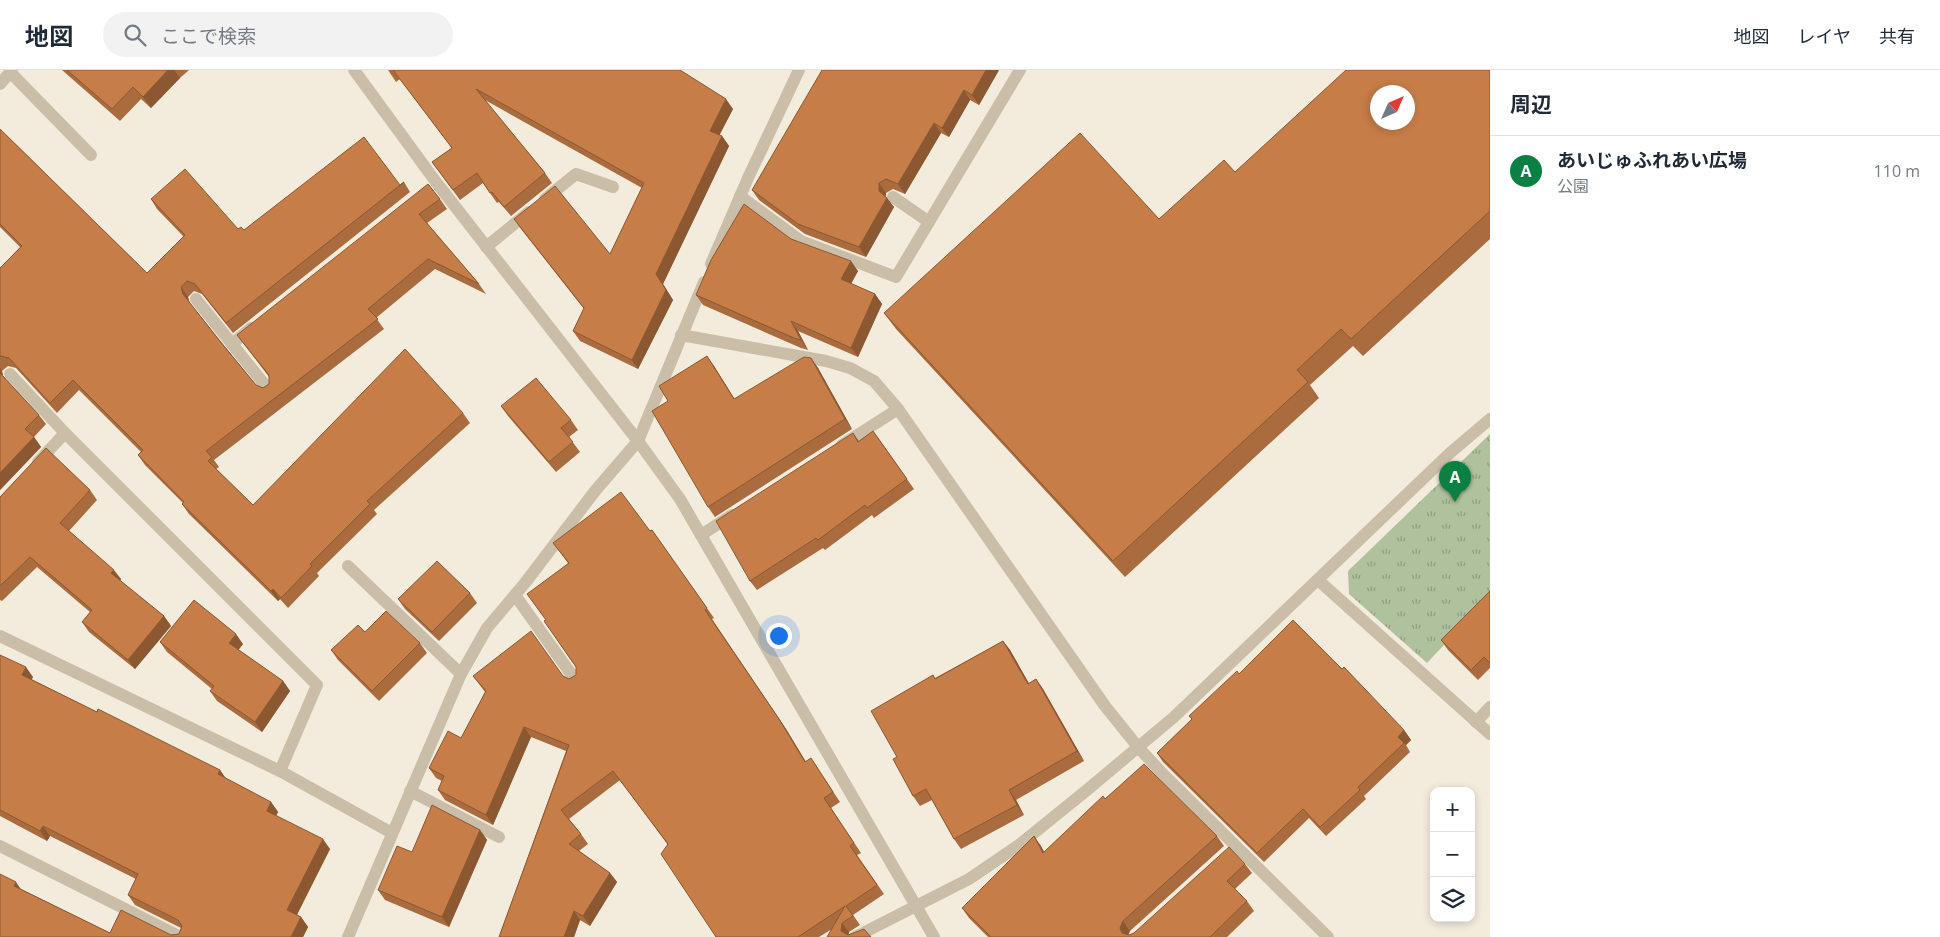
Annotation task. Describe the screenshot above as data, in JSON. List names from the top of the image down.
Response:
{
  "north": "top right",
  "page": {
    "header": "地図",
    "search": "ここで検索",
    "nav": ["地図", "レイヤ", "共有"],
    "heading": "周辺",
    "list": [
      {
        "mark": "A",
        "name": "あいじゅふれあい広場",
        "note": "公園",
        "value": "110 m"
      }
    ],
    "pins": "A",
    "map_buttons": ["+", "−"]
  }
}
